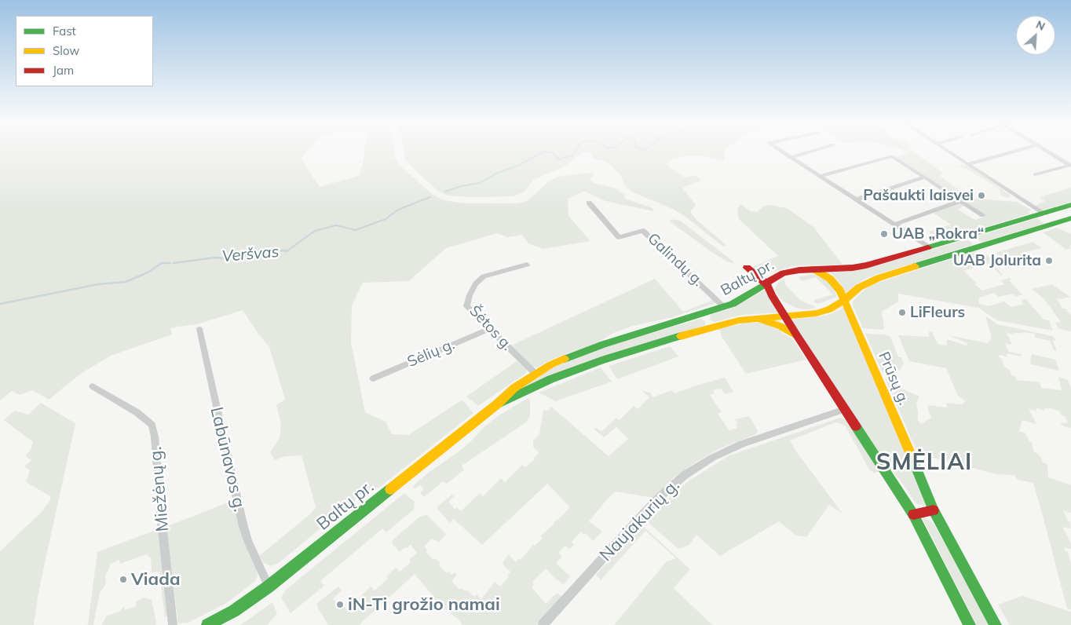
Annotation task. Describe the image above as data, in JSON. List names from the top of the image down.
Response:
{
  "streets": {
    "main road": ["Baltų pr.", "Prūsų g."],
    "street": [
      "Galindų g.",
      "Šėtos g.",
      "Sėlių g.",
      "Labūnavos g.",
      "Miežėnų g.",
      "Naujakurių g."
    ]
  },
  "crossings": [
    ["Galindų g.", "Baltų pr."],
    ["Baltų pr.", "Šėtos g."],
    ["Baltų pr.", "Prūsų g."],
    ["Baltų pr.", "Labūnavos g."],
    ["Šėtos g.", "Sėlių g."]
  ],
  "districts": ["SMĖLIAI"],
  "water": ["Veršvas"],
  "places": [
    "Pašaukti laisvei",
    "UAB „Rokra“",
    "UAB Jolurita",
    "LiFleurs",
    "Viada",
    "iN-Ti grožio namai"
  ],
  "legend": ["Fast", "Slow", "Jam"],
  "north": "top right"
}
